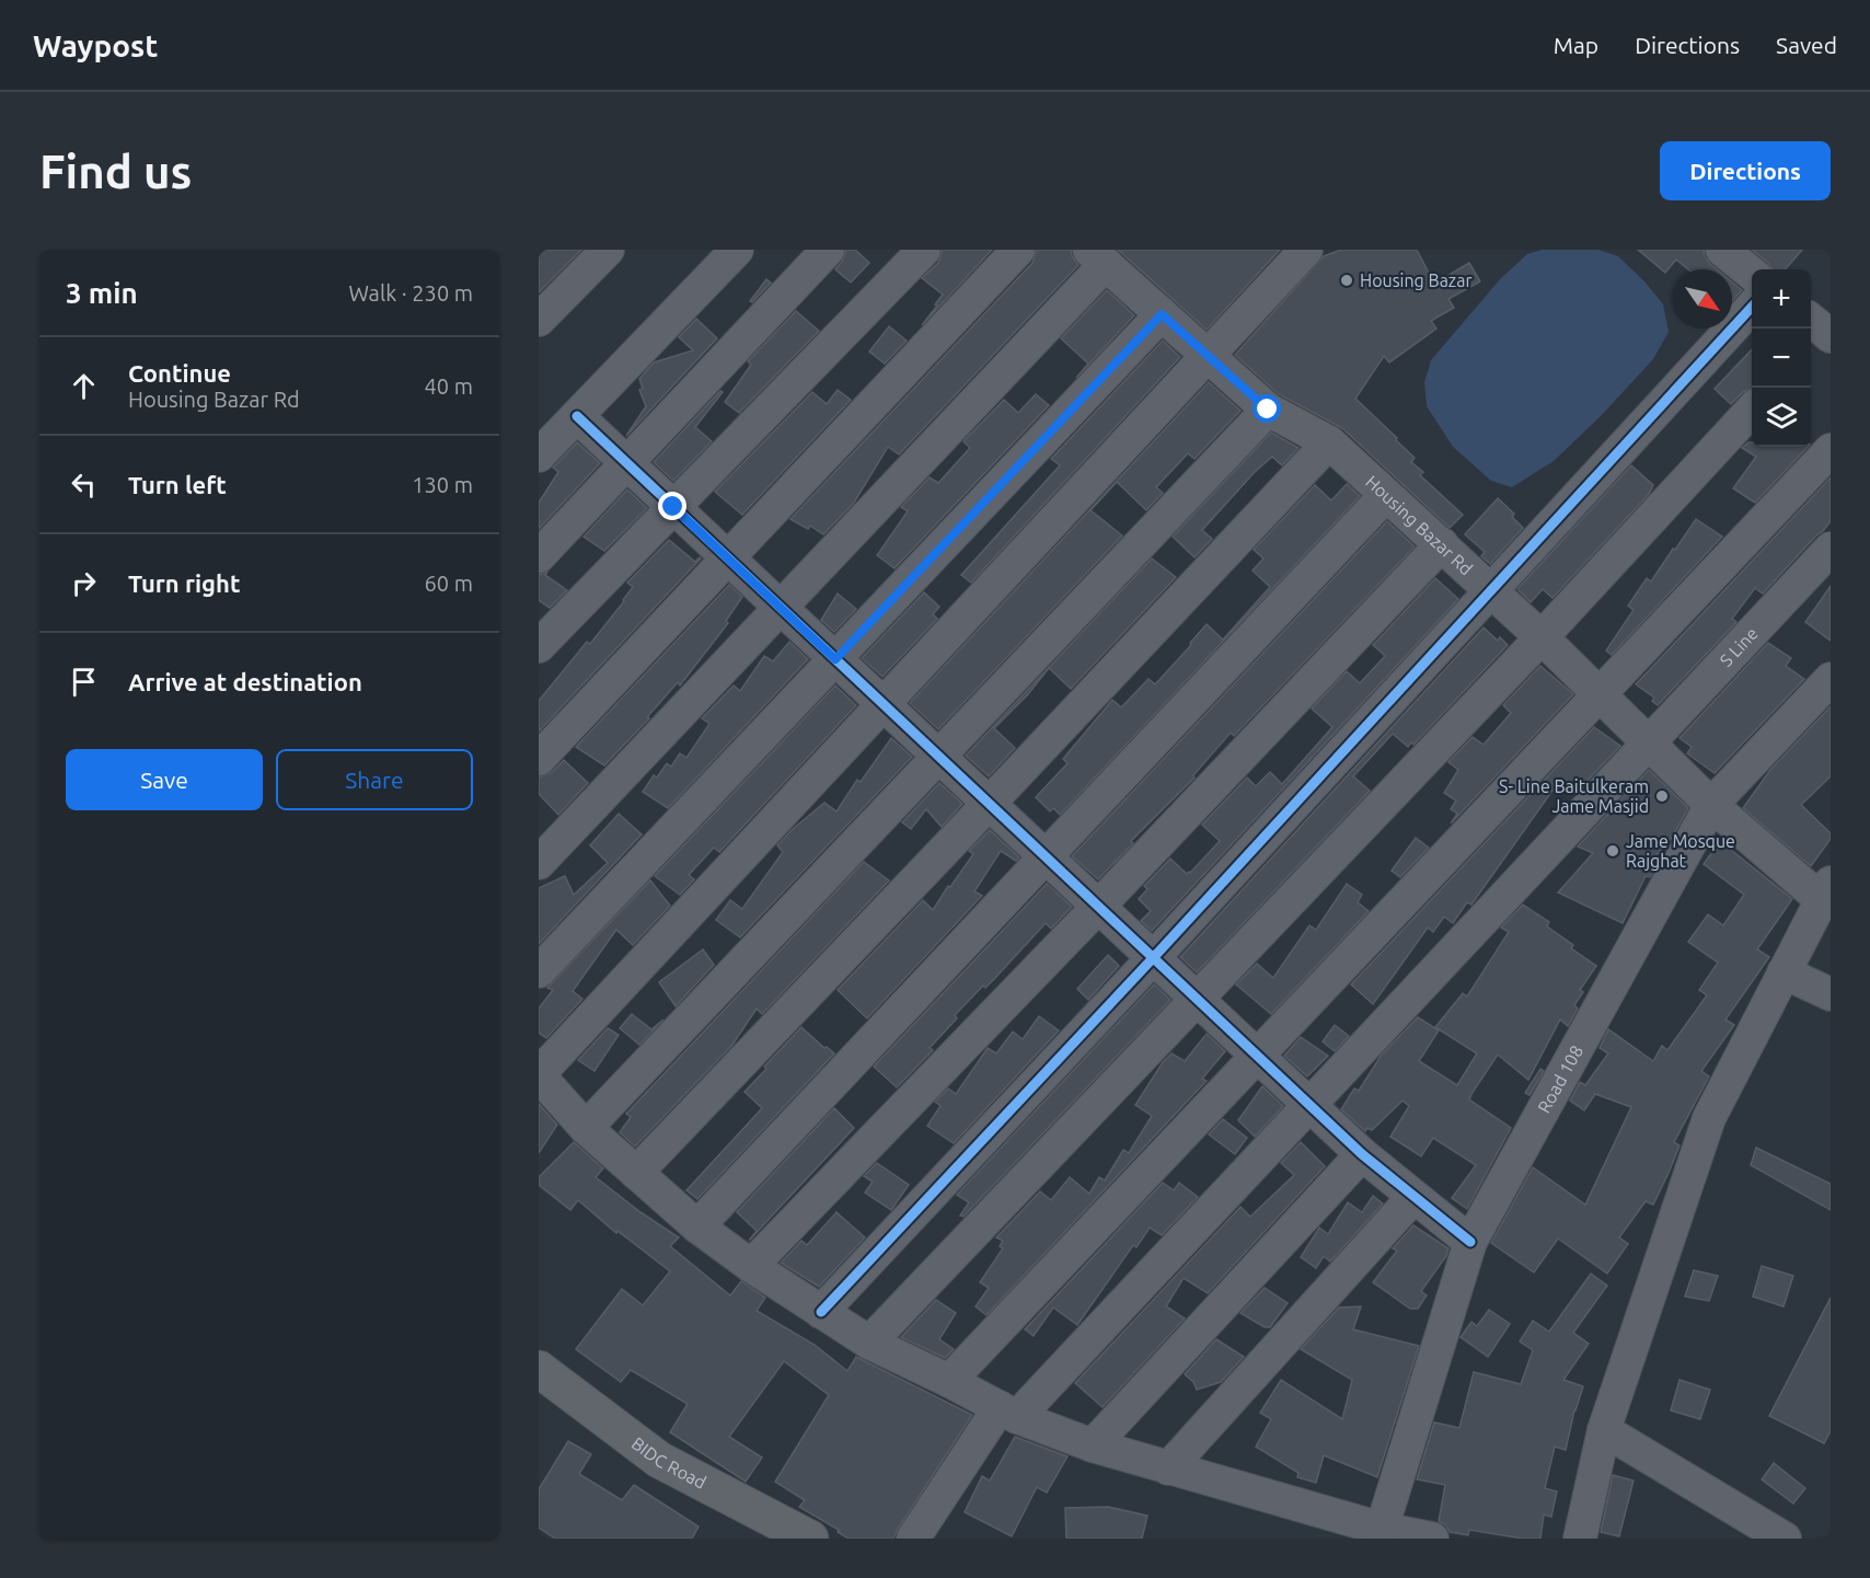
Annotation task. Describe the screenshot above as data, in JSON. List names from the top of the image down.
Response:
{
  "streets": {
    "main road": ["BIDC Road"],
    "street": ["Housing Bazar Rd", "S Line", "Road 108"]
  },
  "crossings": [
    ["Housing Bazar Rd", "S Line"],
    ["Housing Bazar Rd", "Road 108"]
  ],
  "places": ["Housing Bazar", "S- Line Baitulkeram Jame Masjid", "Jame Mosque Rajghat"],
  "north": "bottom right",
  "page": {
    "header": "Waypost",
    "nav": ["Map", "Directions", "Saved"],
    "buttons": [
      "Directions",
      ["Save", "Share"]
    ],
    "title": "Find us",
    "heading": ["3 min", "Walk · 230 m"],
    "map_buttons": ["+", "−"],
    "list": [
      ["Continue", "Housing Bazar Rd", "40 m"],
      ["Turn left", "130 m"],
      ["Turn right", "60 m"],
      "Arrive at destination"
    ]
  }
}
